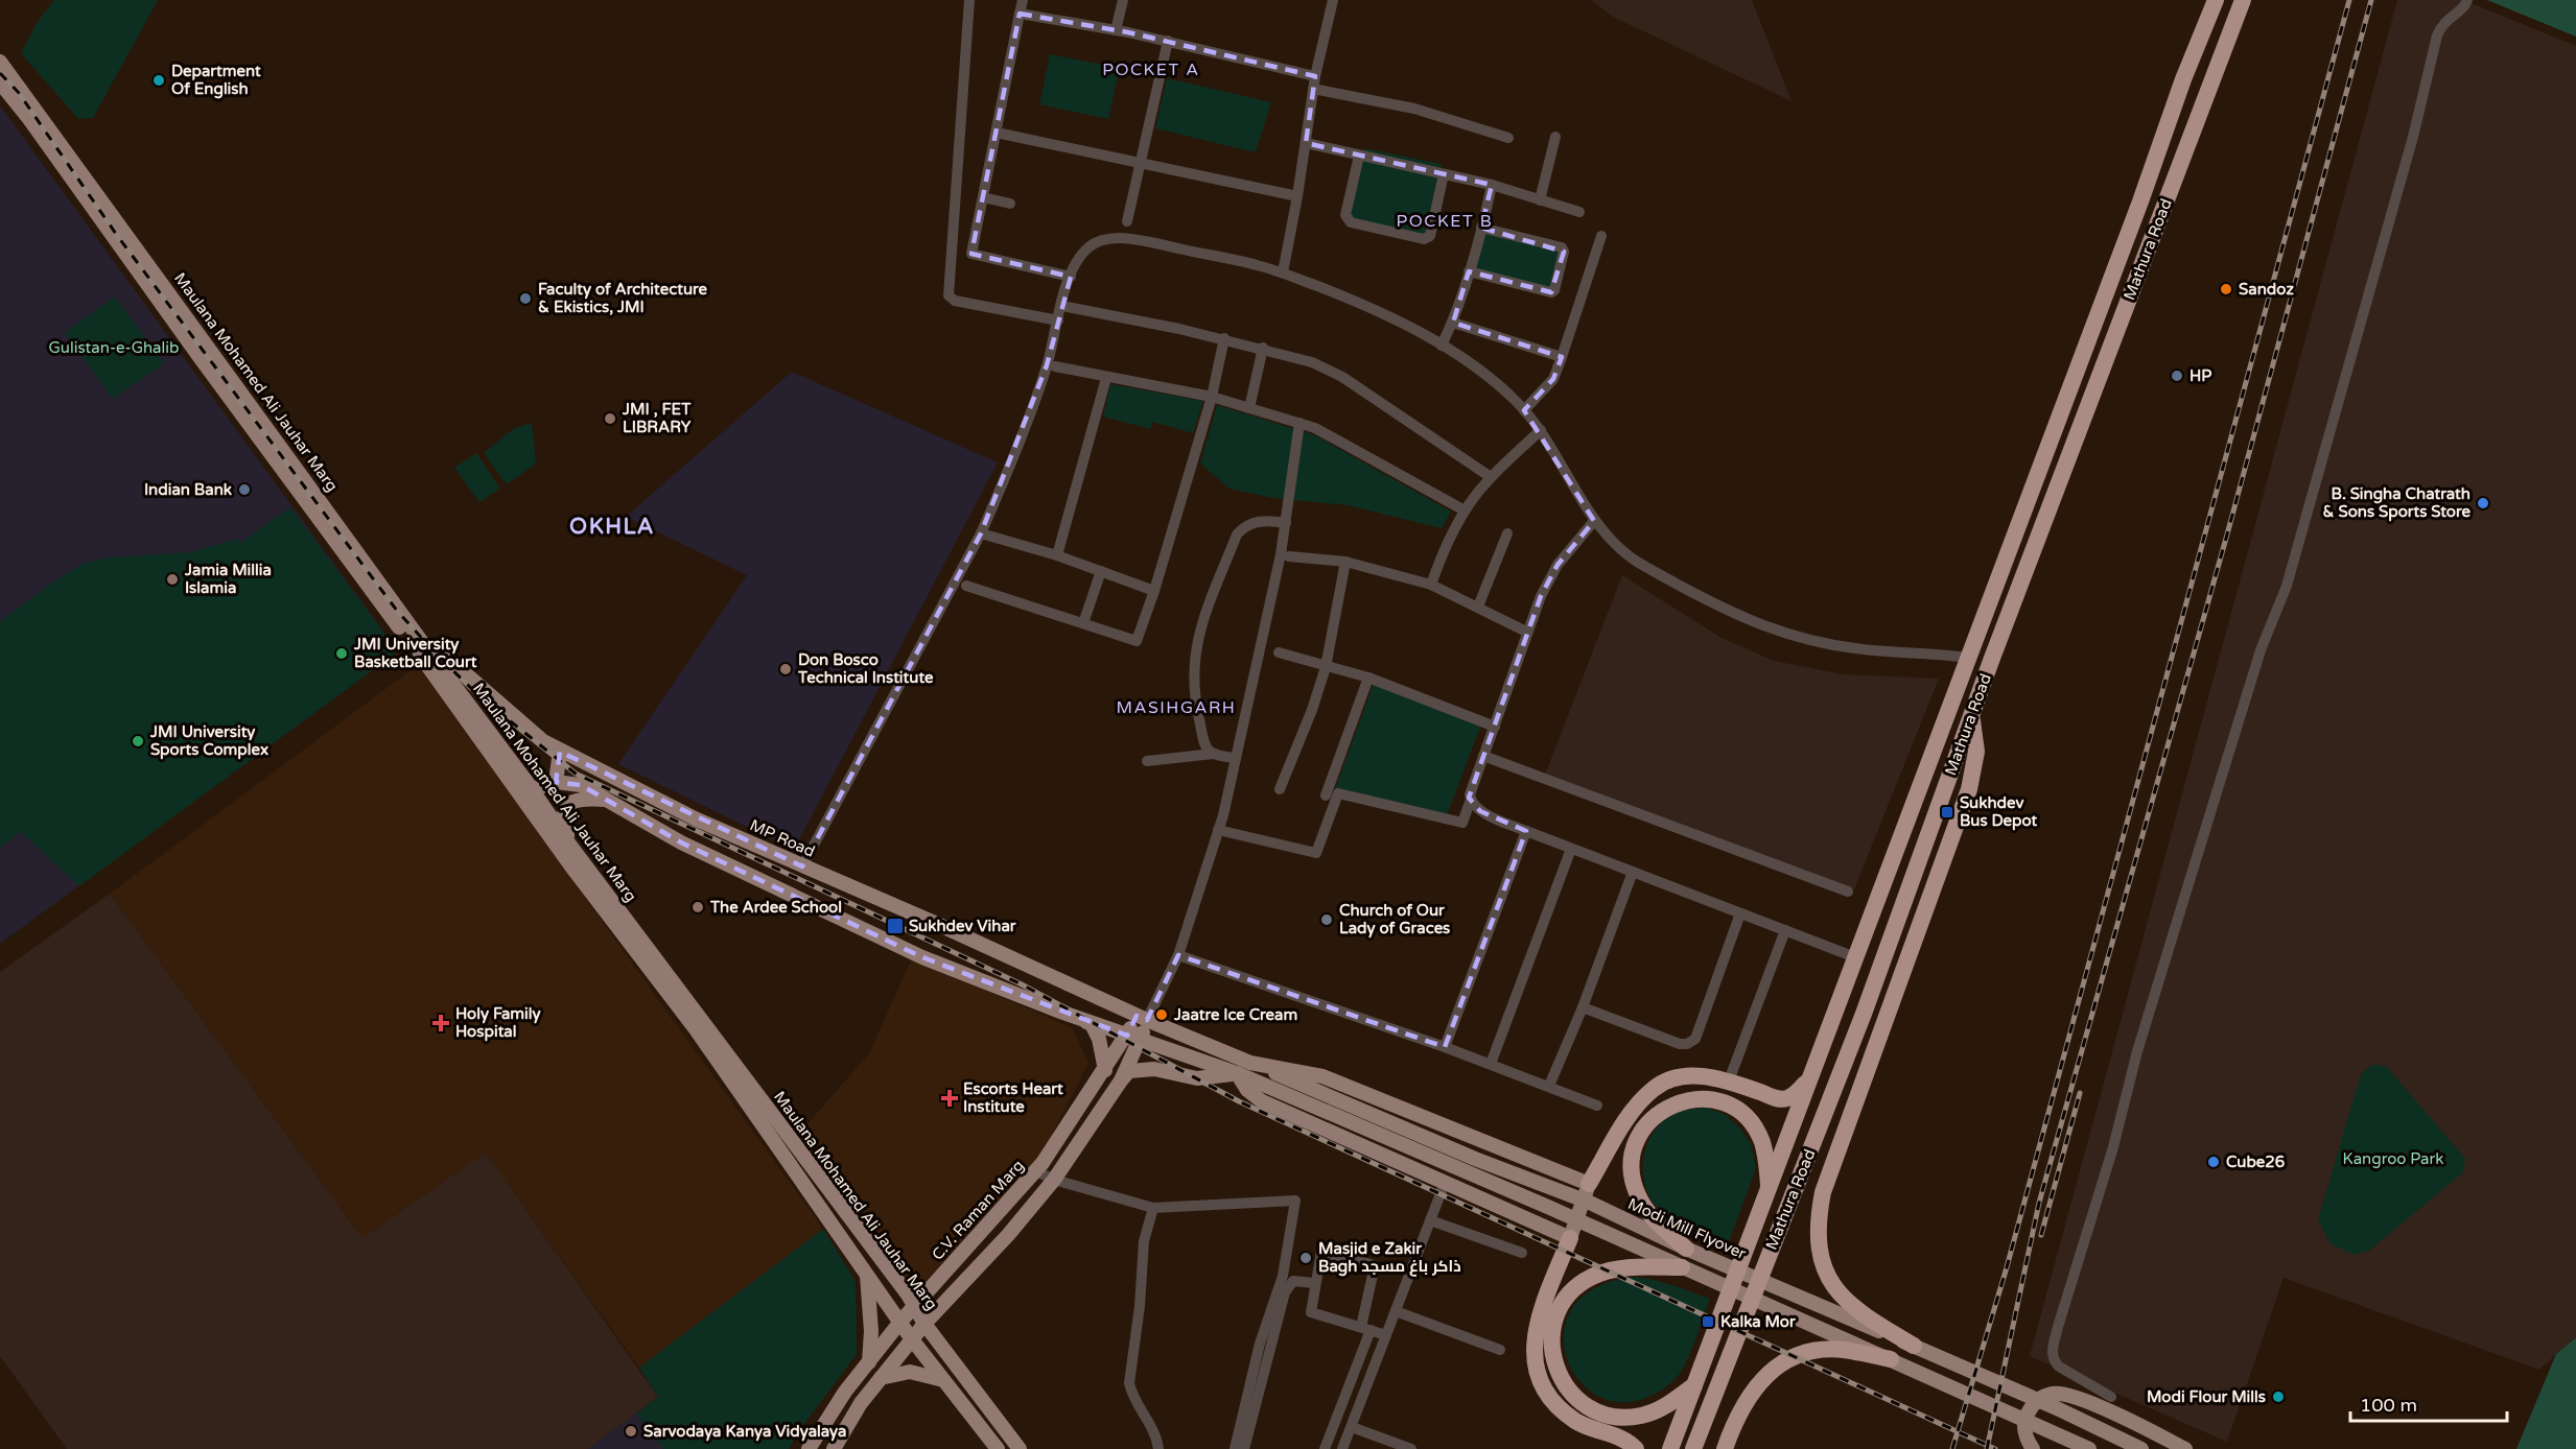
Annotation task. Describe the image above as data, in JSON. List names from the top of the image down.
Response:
{
  "streets": {
    "highway": ["Mathura Road"],
    "main road": [
      "Maulana Mohamed Ali Jauhar Marg",
      "MP Road",
      "C.V. Raman Marg",
      "Modi Mill Flyover"
    ]
  },
  "crossings": [
    ["Maulana Mohamed Ali Jauhar Marg", "MP Road"],
    ["Maulana Mohamed Ali Jauhar Marg", "C.V. Raman Marg"],
    ["MP Road", "C.V. Raman Marg"],
    ["MP Road", "Modi Mill Flyover"]
  ],
  "districts": [
    "POCKET A",
    "POCKET B",
    "OKHLA",
    "MASIHGARH"
  ],
  "parks": ["Gulistan-e-Ghalib", "Kangroo Park"],
  "places": {
    "other": [
      "Department Of English",
      "Sandoz",
      "Faculty of Architecture & Ekistics, JMI",
      "HP",
      "JMI , FET LIBRARY",
      "Indian Bank",
      "B. Singha Chatrath & Sons Sports Store",
      "Jamia Millia Islamia",
      "JMI University Basketball Court",
      "Don Bosco Technical Institute",
      "JMI University Sports Complex",
      "The Ardee School",
      "Church of Our Lady of Graces",
      "Jaatre Ice Cream",
      "Cube26",
      "Masjid e Zakir Bagh ذاکر باغ مسجد",
      "Modi Flour Mills",
      "Sarvodaya Kanya Vidyalaya"
    ],
    "transit": ["Sukhdev Bus Depot", "Sukhdev Vihar", "Kalka Mor"],
    "health": ["Holy Family Hospital", "Escorts Heart Institute"]
  },
  "scale_bar": "100 m"
}
